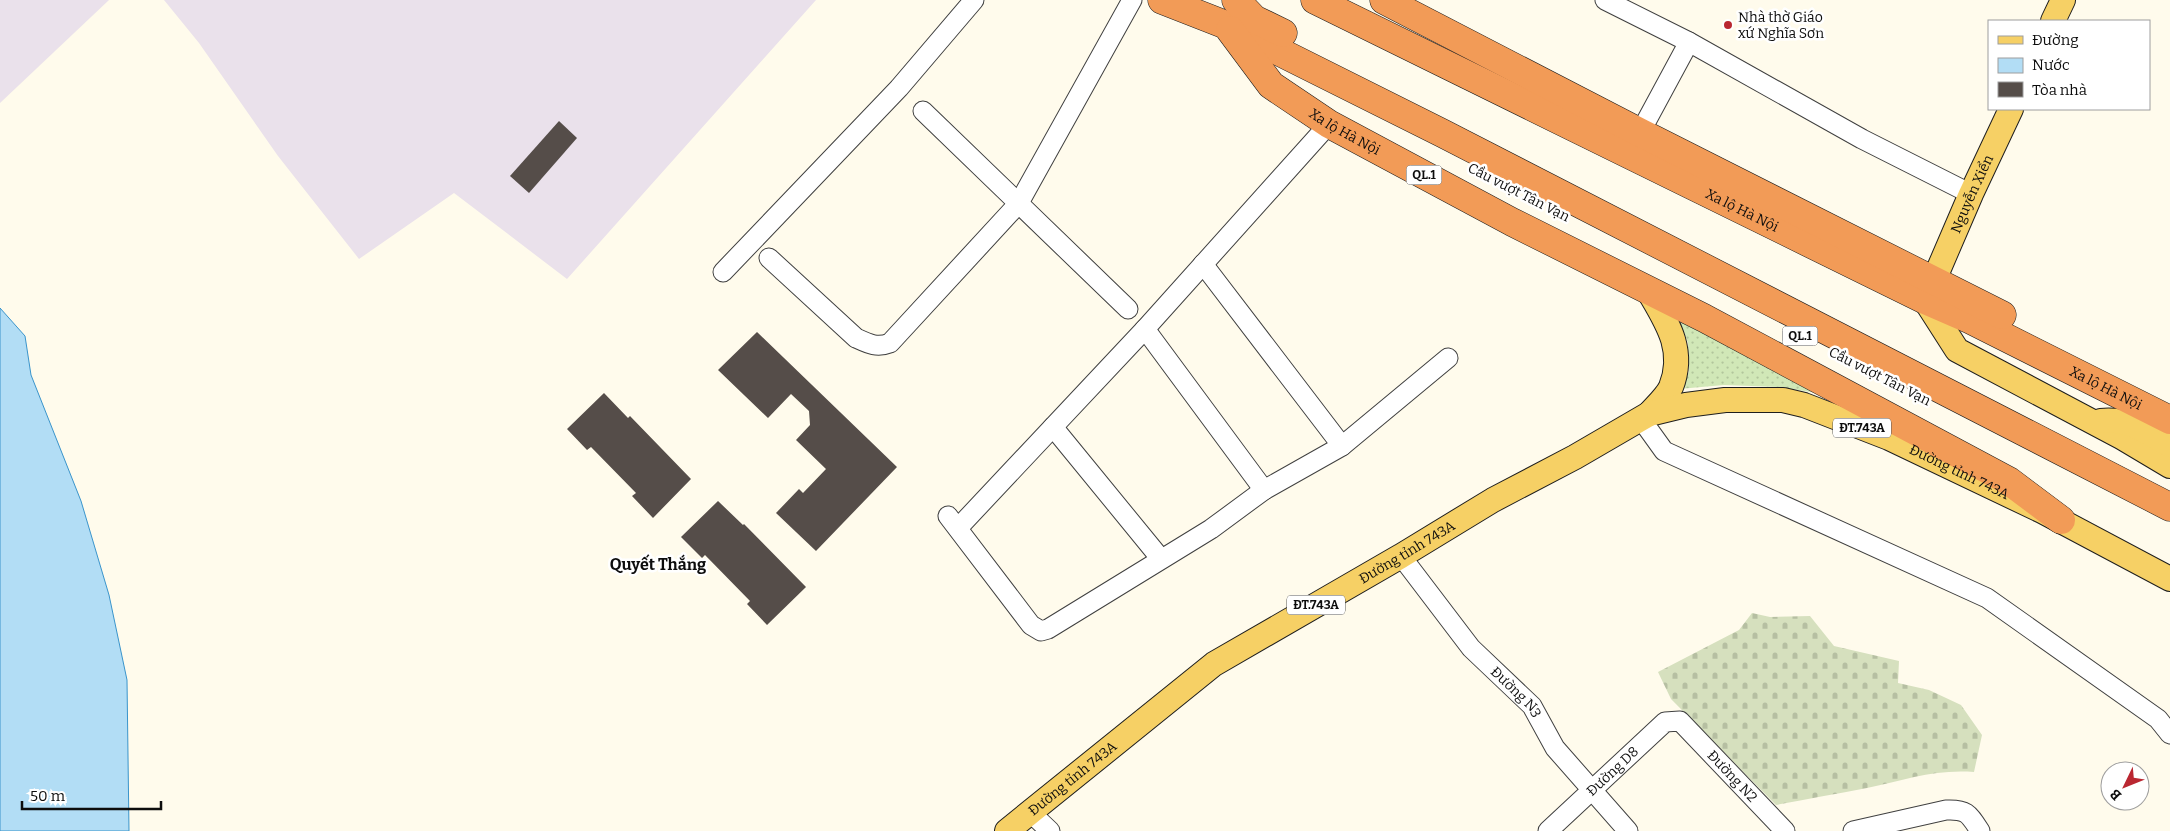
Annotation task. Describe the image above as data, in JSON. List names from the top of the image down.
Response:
{
  "streets": {
    "highway": ["Xa lộ Hà Nội", "QL.1", "Cầu vượt Tân Vạn"],
    "main road": ["Nguyễn Xiển", "ĐT.743A", "Đường tỉnh 743A"],
    "street": ["Đường N3", "Đường D8", "Đường N2"]
  },
  "crossings": [
    ["Xa lộ Hà Nội", "QL.1"],
    ["Xa lộ Hà Nội", "Nguyễn Xiển"],
    ["Xa lộ Hà Nội", "Đường tỉnh 743A"],
    ["QL.1", "Cầu vượt Tân Vạn"],
    ["QL.1", "Đường tỉnh 743A"],
    ["Đường tỉnh 743A", "Đường N3"],
    ["Đường N3", "Đường D8"],
    ["Đường D8", "Đường N2"]
  ],
  "districts": ["Quyết Thắng"],
  "places": ["Nhà thờ Giáo xứ Nghĩa Sơn"],
  "legend": ["Đường", "Nước", "Tòa nhà"],
  "scale_bar": "50 m",
  "north": "bottom left"
}
